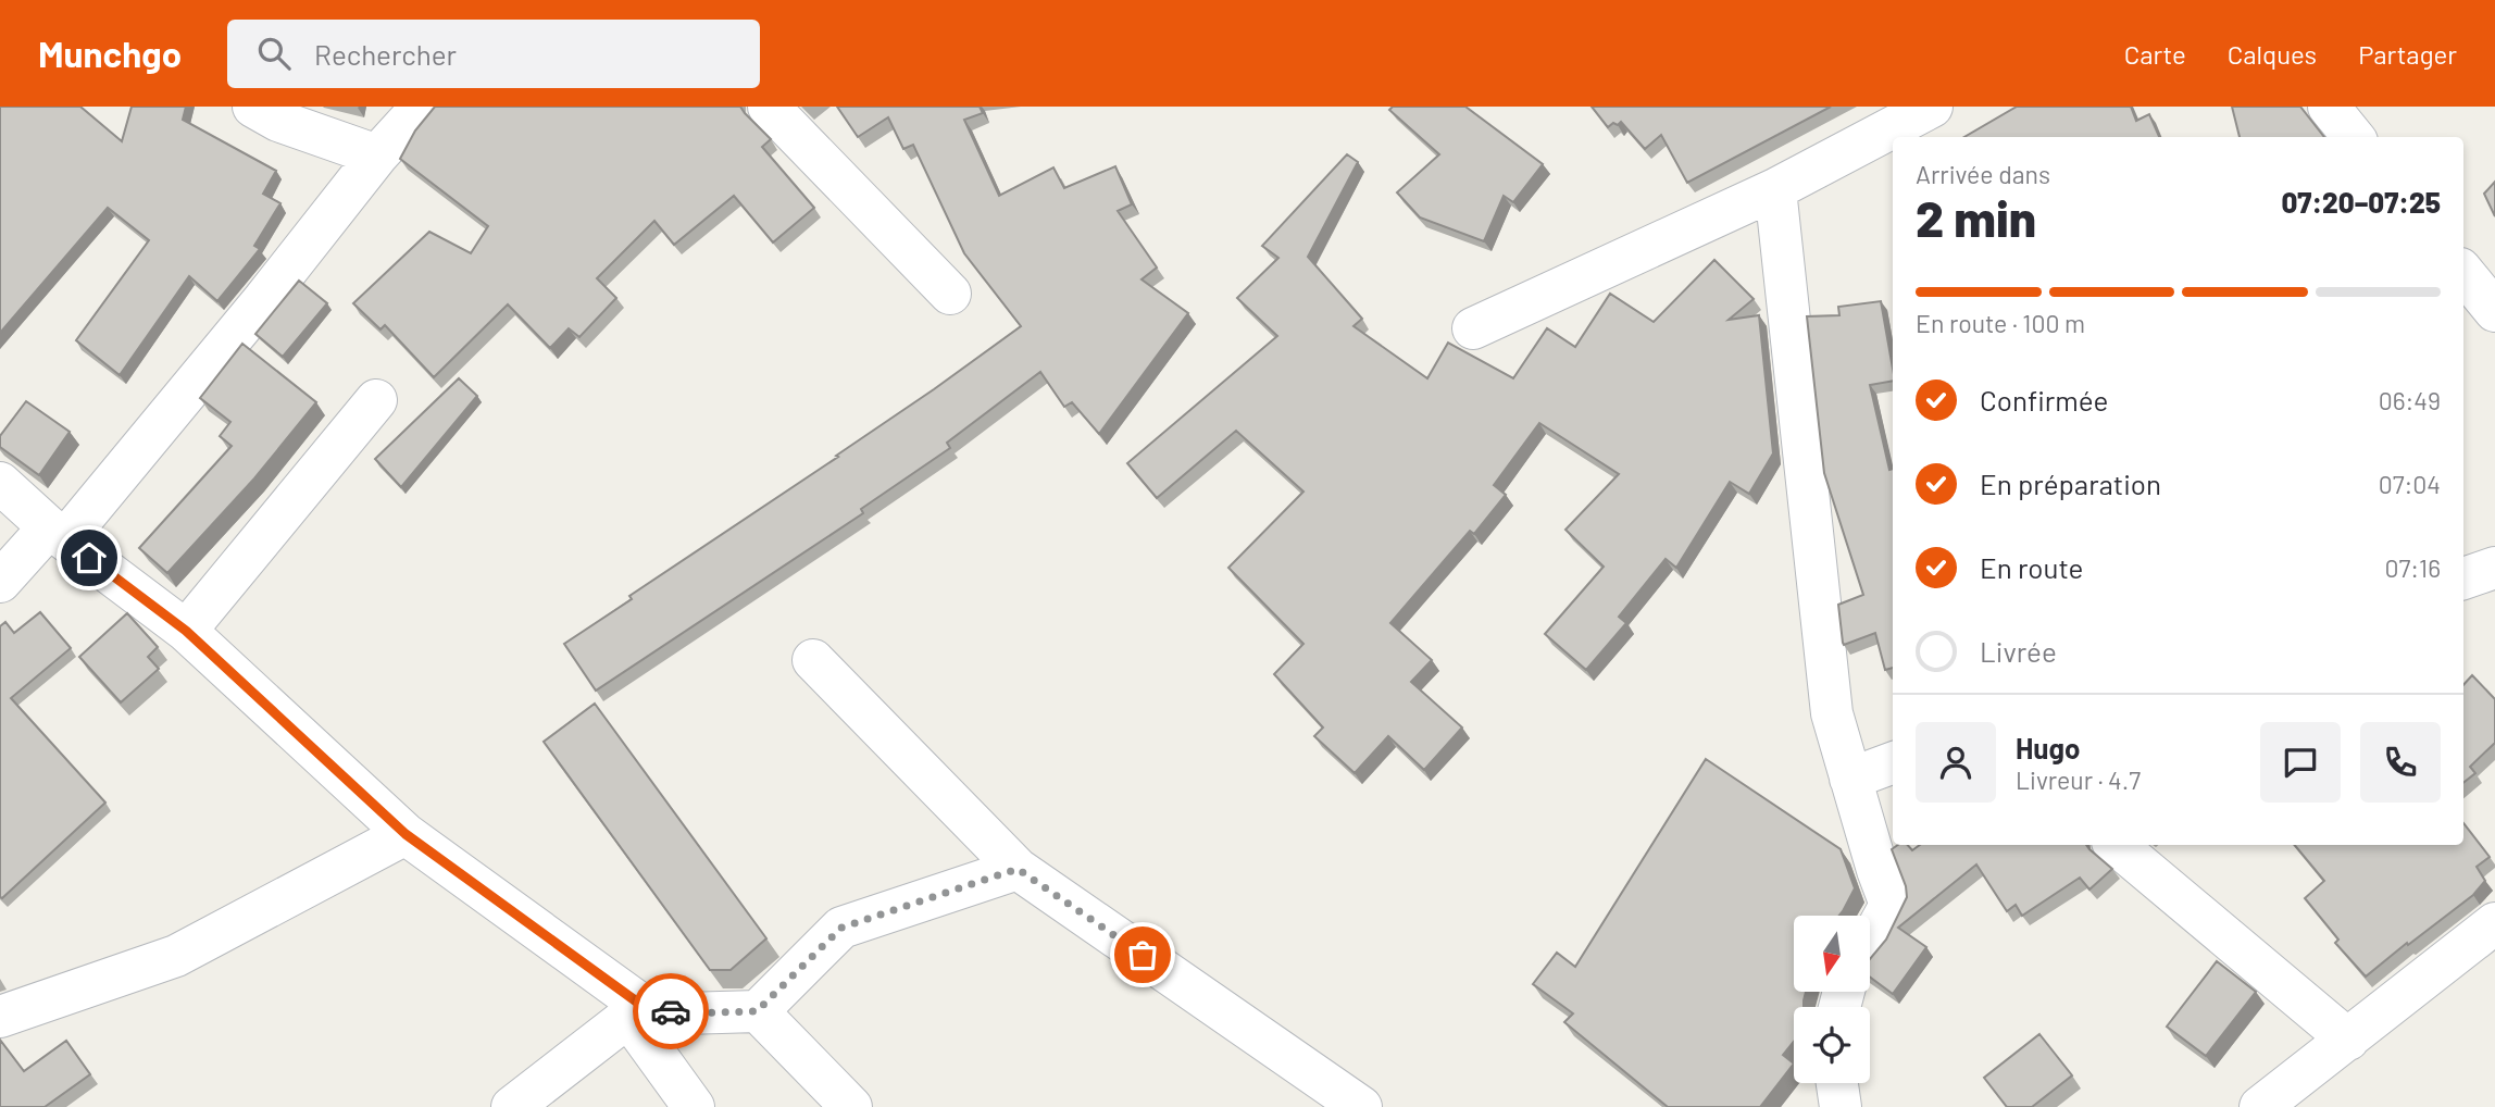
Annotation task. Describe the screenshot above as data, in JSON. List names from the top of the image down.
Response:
{
  "north": "bottom",
  "page": {
    "header": "Munchgo",
    "search": "Rechercher",
    "nav": ["Carte", "Calques", "Partager"],
    "heading": ["2 min", "Arrivée dans", "07:20–07:25"],
    "panel": ["Hugo", "Livreur · 4.7"],
    "bar": "En route · 100 m",
    "list": [
      ["Confirmée", "06:49"],
      ["En préparation", "07:04"],
      ["En route", "07:16"],
      "Livrée"
    ]
  }
}
